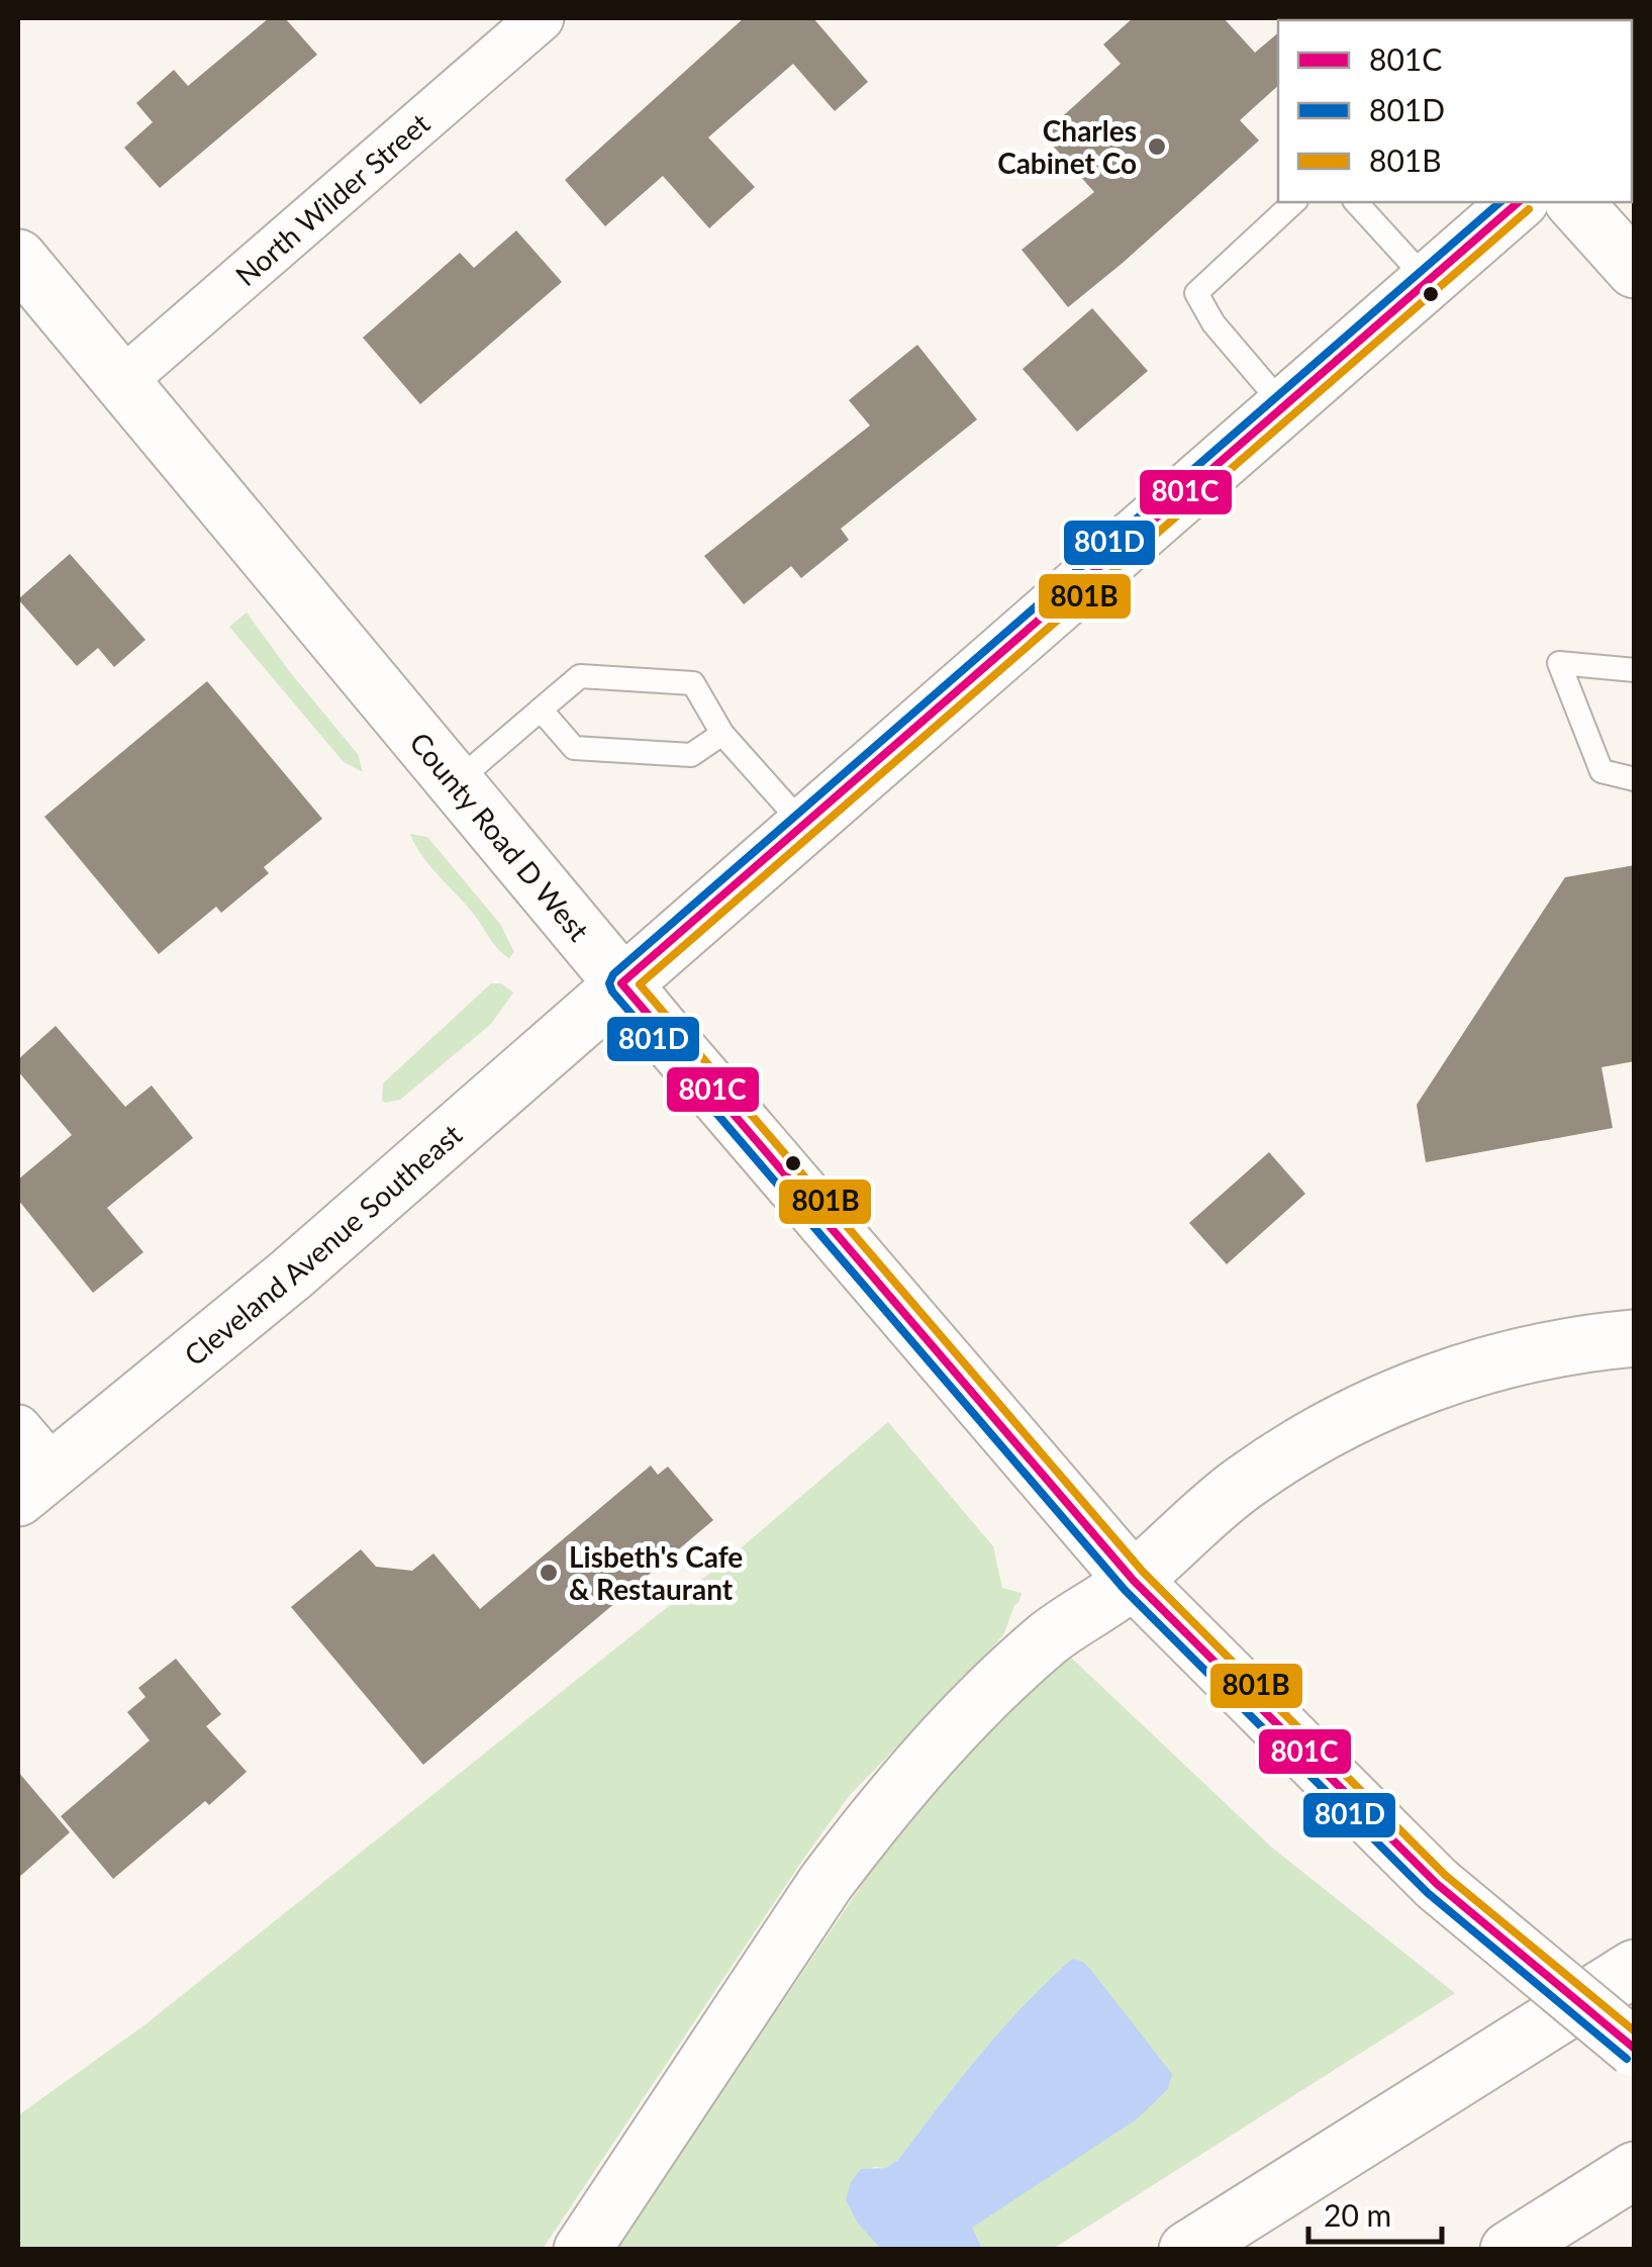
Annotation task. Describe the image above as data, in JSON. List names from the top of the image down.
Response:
{
  "streets": {
    "main road": ["County Road D West", "Cleveland Avenue Southeast"],
    "street": ["North Wilder Street"]
  },
  "crossings": [
    ["North Wilder Street", "County Road D West"],
    ["County Road D West", "Cleveland Avenue Southeast"]
  ],
  "places": ["Charles Cabinet Co", "Lisbeth's Cafe & Restaurant"],
  "lines": ["transit line 801C", "transit line 801D", "transit line 801B"],
  "legend": ["801C", "801D", "801B"],
  "scale_bar": "20 m"
}
